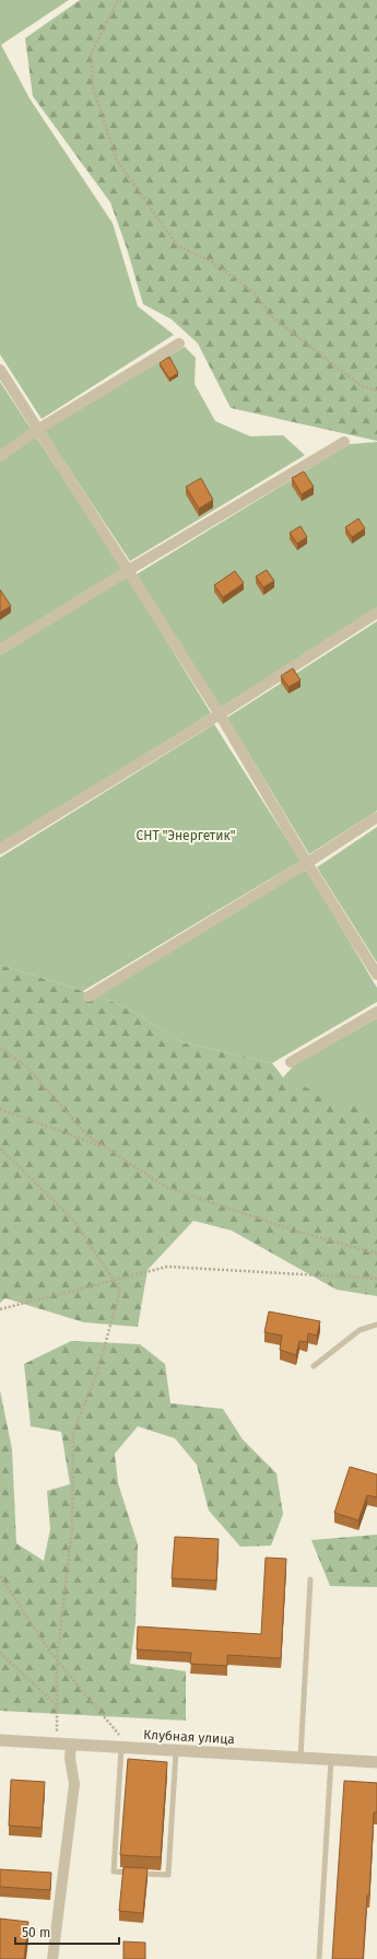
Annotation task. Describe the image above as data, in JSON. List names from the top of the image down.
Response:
{
  "streets": {
    "street": ["Клубная улица"]
  },
  "parks": ["СНТ \"Энергетик\""],
  "scale_bar": "50 m"
}
